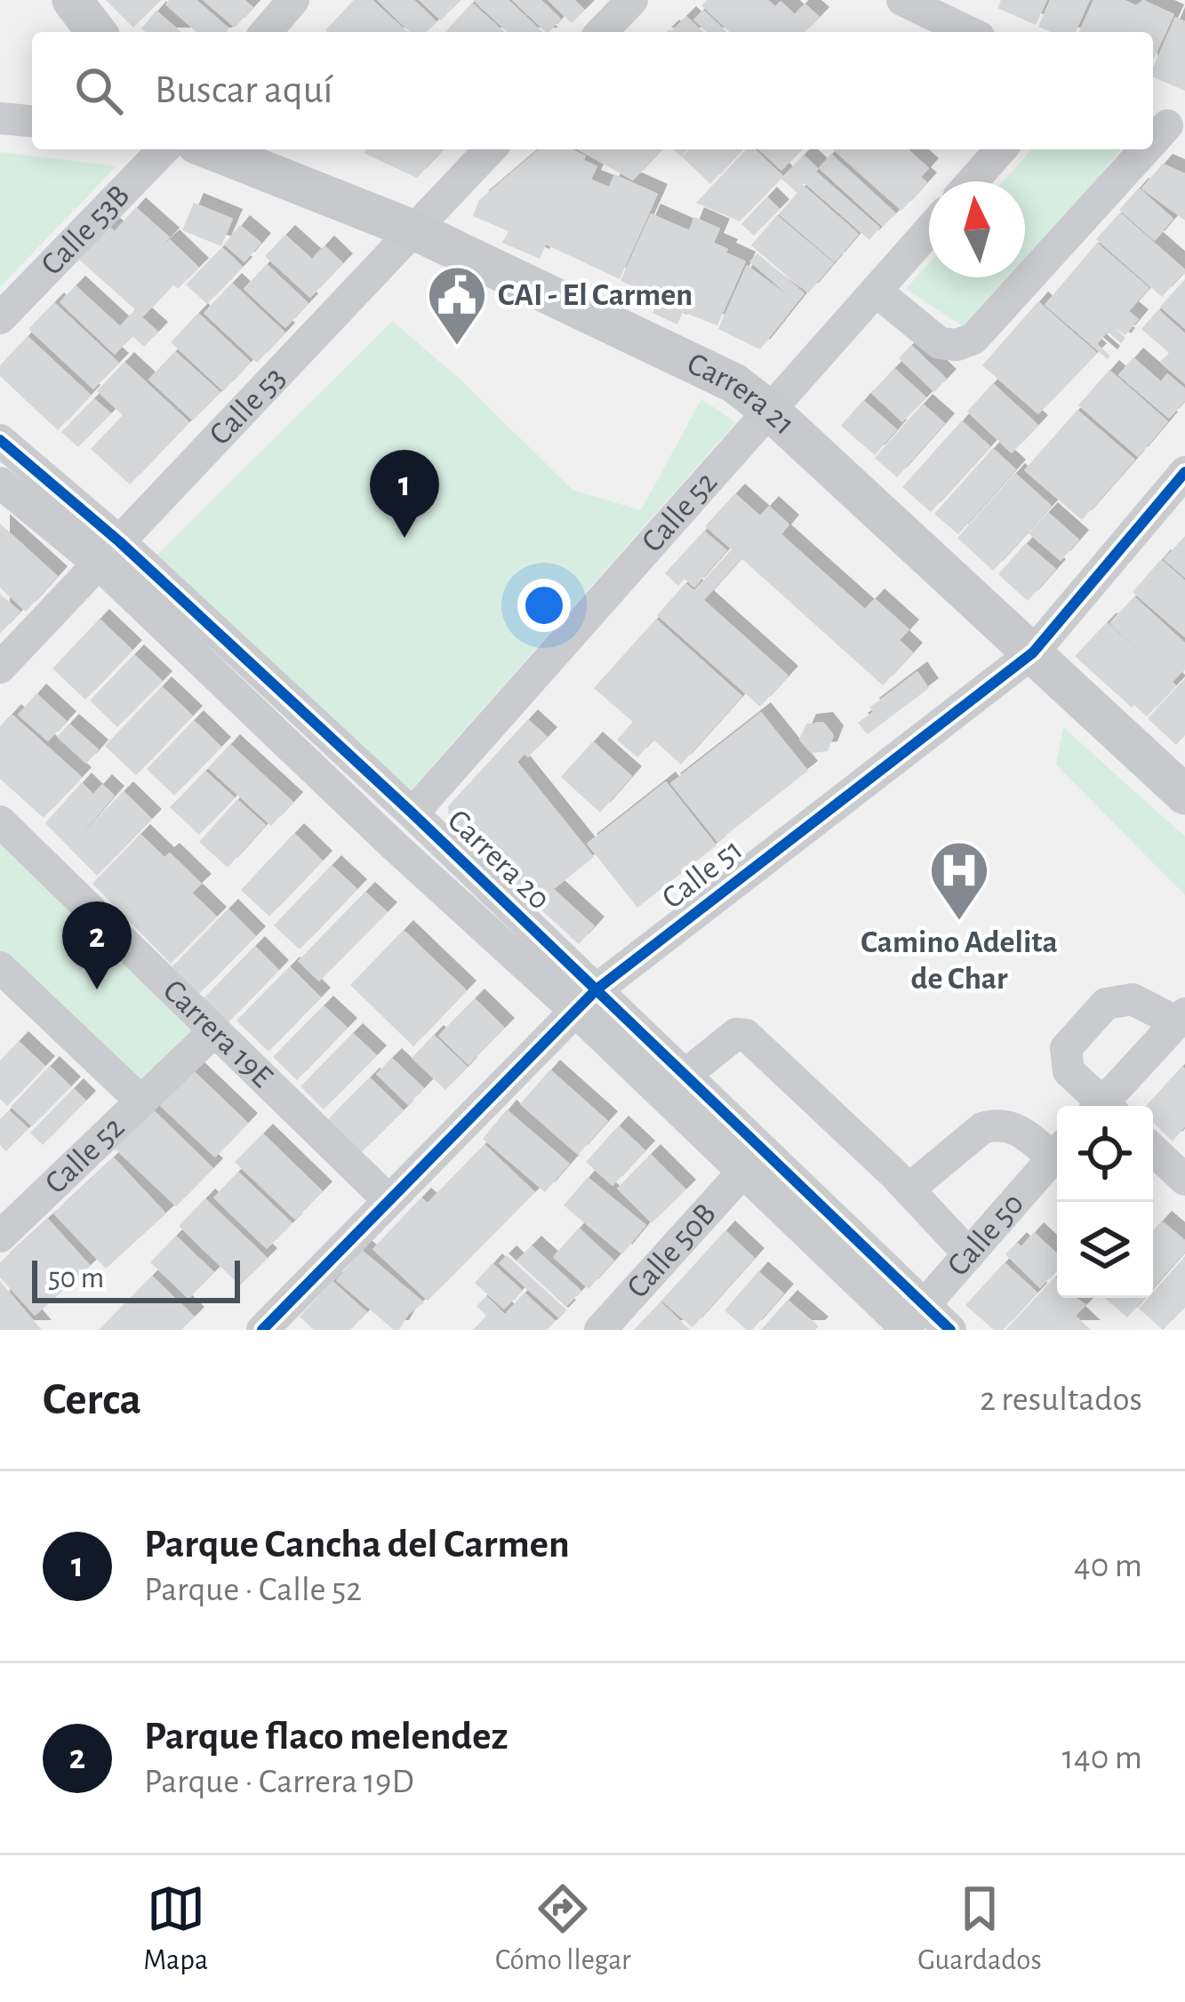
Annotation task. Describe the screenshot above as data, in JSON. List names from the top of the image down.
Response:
{
  "streets": {
    "main road": ["Carrera 21"],
    "street": [
      "Calle 53B",
      "Calle 53",
      "Calle 52",
      "Carrera 20",
      "Calle 51",
      "Carrera 19E",
      "Calle 50",
      "Calle 50B"
    ]
  },
  "crossings": [
    ["Carrera 21", "Calle 53"],
    ["Carrera 21", "Calle 52"],
    ["Carrera 21", "Calle 51"],
    ["Calle 53", "Carrera 20"],
    ["Calle 52", "Carrera 20"],
    ["Calle 52", "Carrera 19E"],
    ["Carrera 20", "Calle 51"],
    ["Carrera 20", "Calle 50"],
    ["Carrera 20", "Calle 50B"],
    ["Calle 51", "Carrera 19E"]
  ],
  "places": {
    "public building": ["CAI - El Carmen"],
    "hospital": ["Camino Adelita de Char"]
  },
  "scale_bar": "50 m",
  "north": "top",
  "page": {
    "search": "Buscar aquí",
    "pins": ["1", "2"],
    "scale": "50 m",
    "heading": ["Cerca", "2 resultados"],
    "list": [
      {
        "mark": "1",
        "name": "Parque Cancha del Carmen",
        "note": "Parque · Calle 52",
        "value": "40 m"
      },
      {
        "mark": "2",
        "name": "Parque flaco melendez",
        "note": "Parque · Carrera 19D",
        "value": "140 m"
      }
    ],
    "nav": ["Mapa", "Cómo llegar", "Guardados"]
  }
}
